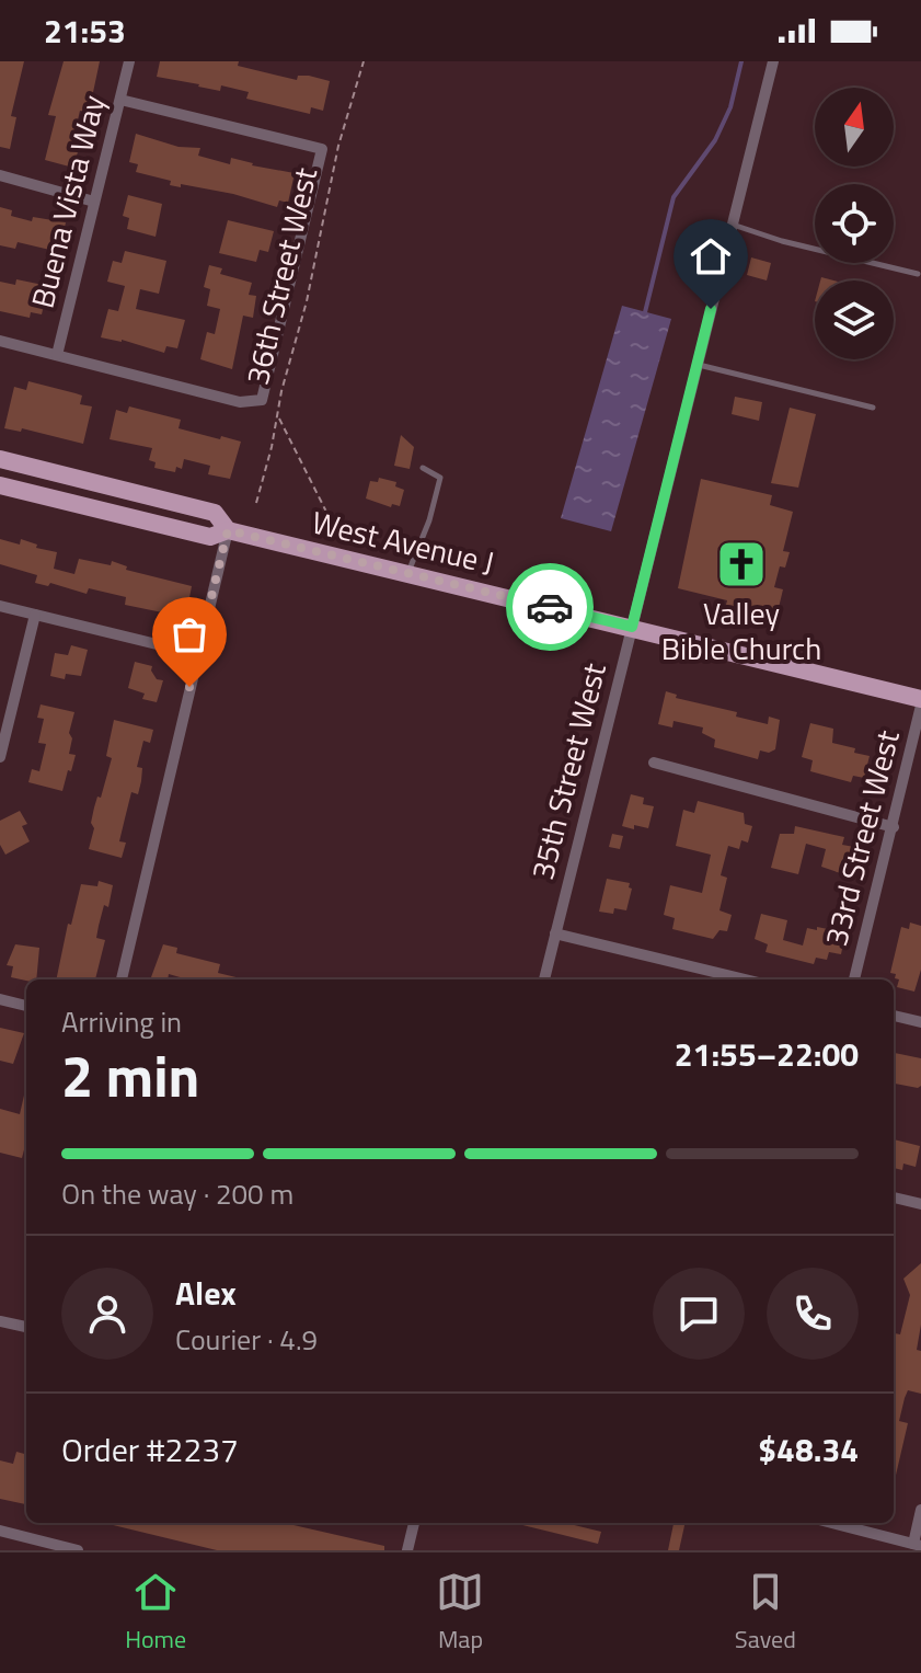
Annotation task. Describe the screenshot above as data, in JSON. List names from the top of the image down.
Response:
{
  "streets": {
    "main road": ["West Avenue J"],
    "street": [
      "Buena Vista Way",
      "36th Street West",
      "35th Street West",
      "33rd Street West"
    ]
  },
  "crossings": [
    ["Buena Vista Way", "36th Street West"],
    ["West Avenue J", "35th Street West"]
  ],
  "places": {
    "church": ["Valley Bible Church"]
  },
  "north": "top",
  "page": {
    "status": "21:53",
    "heading": ["2 min", "Arriving in", "21:55–22:00"],
    "panel": [
      "Alex",
      "Courier · 4.9",
      "Order #2237",
      "$48.34"
    ],
    "bar": "On the way · 200 m",
    "tabs": ["Home", "Map", "Saved"]
  }
}
